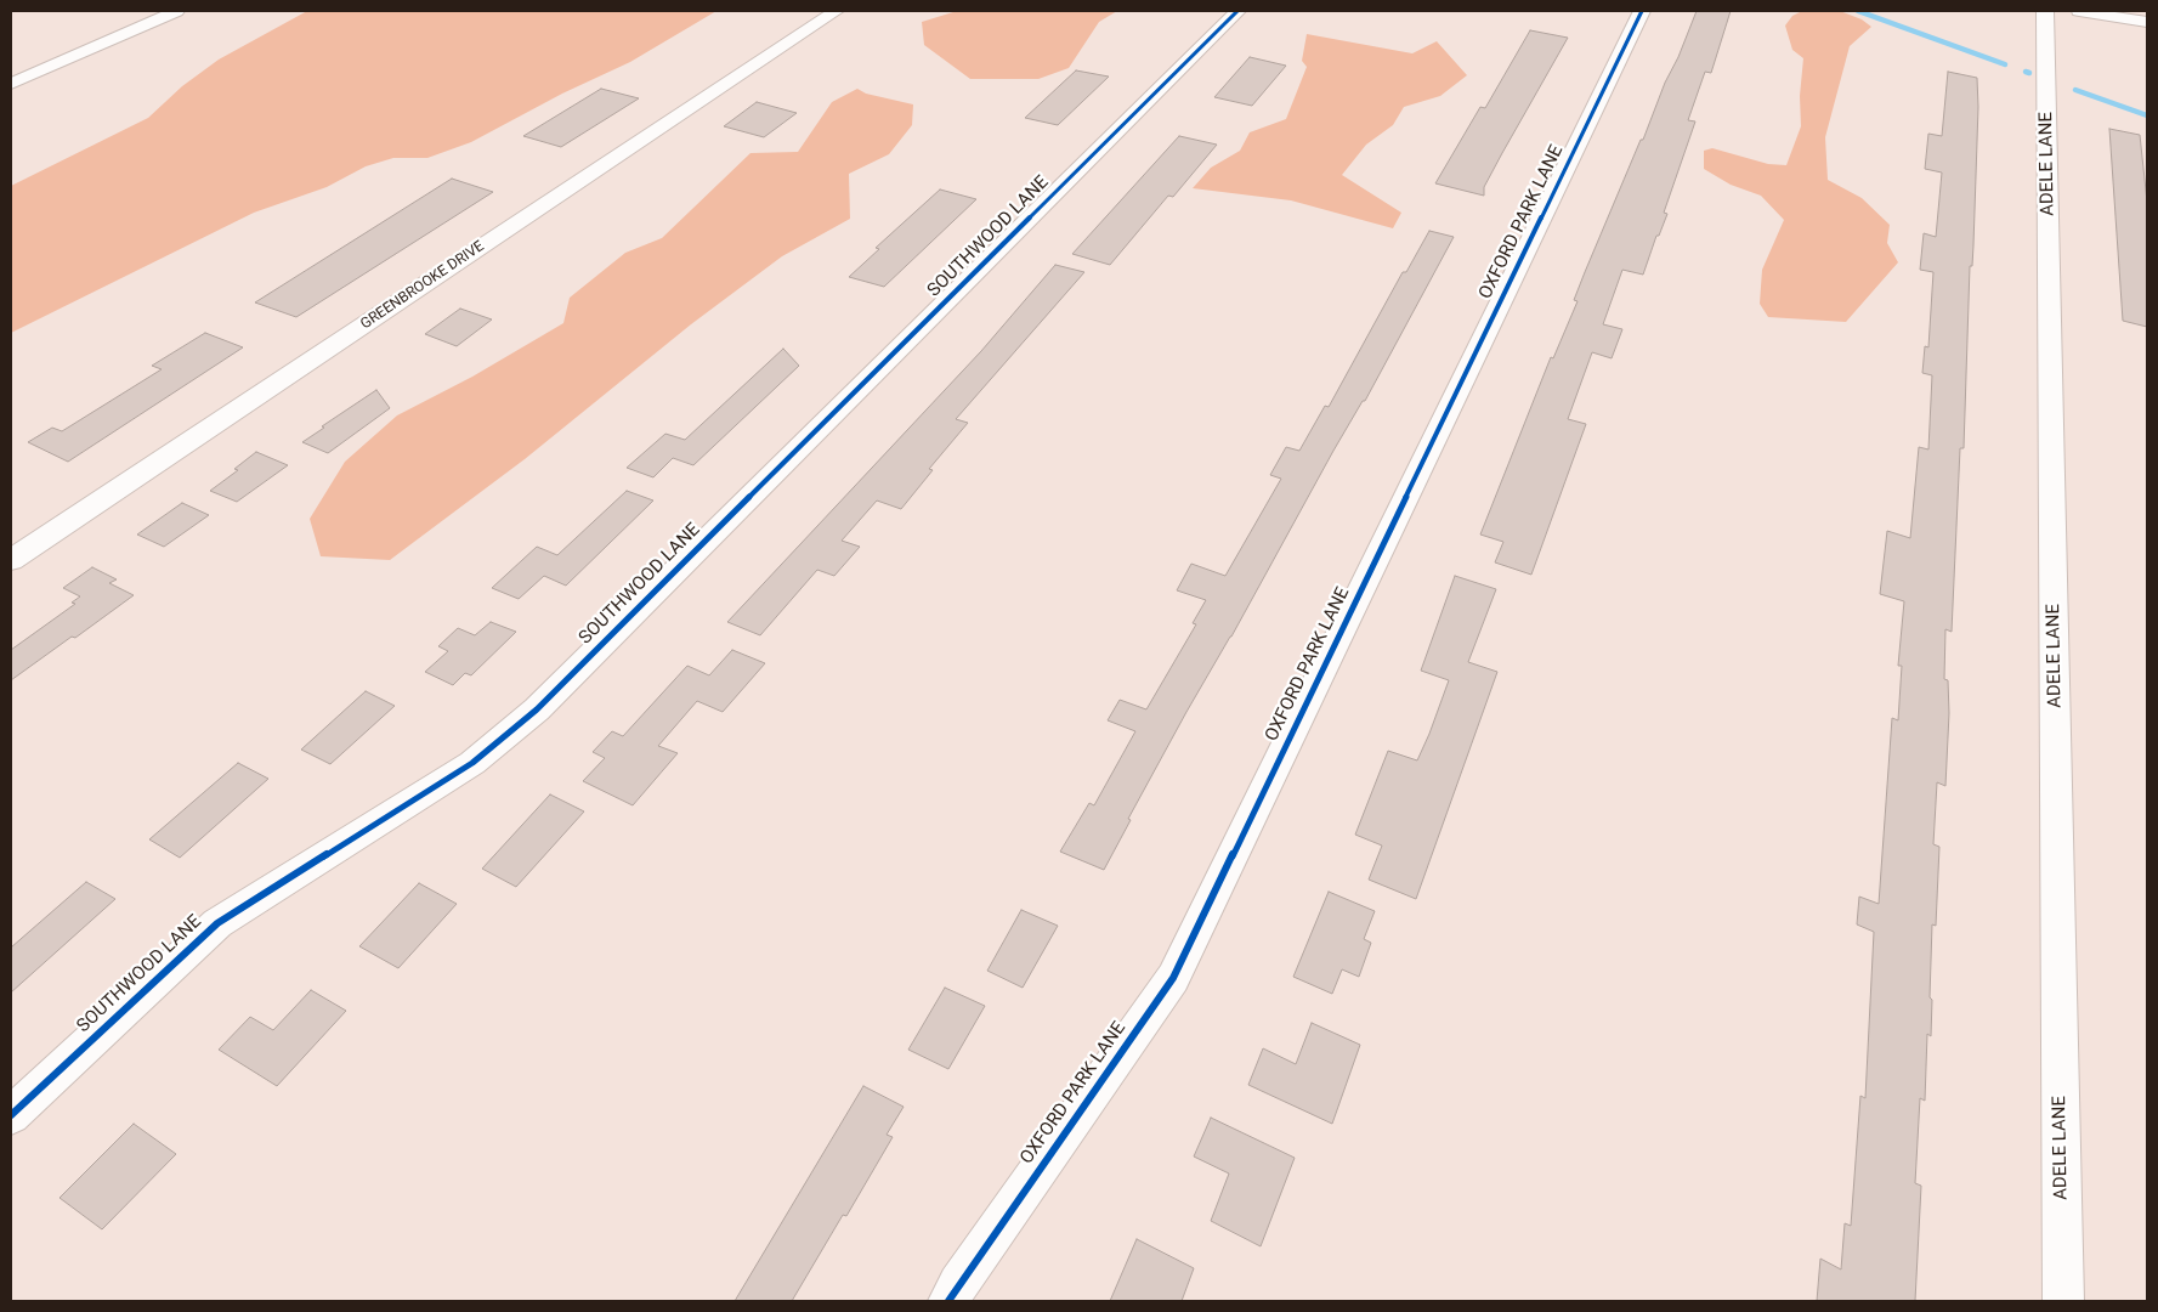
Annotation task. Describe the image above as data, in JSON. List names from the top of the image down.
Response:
{
  "streets": {
    "street": [
      "ADELE LANE",
      "OXFORD PARK LANE",
      "SOUTHWOOD LANE",
      "GREENBROOKE DRIVE"
    ]
  }
}
